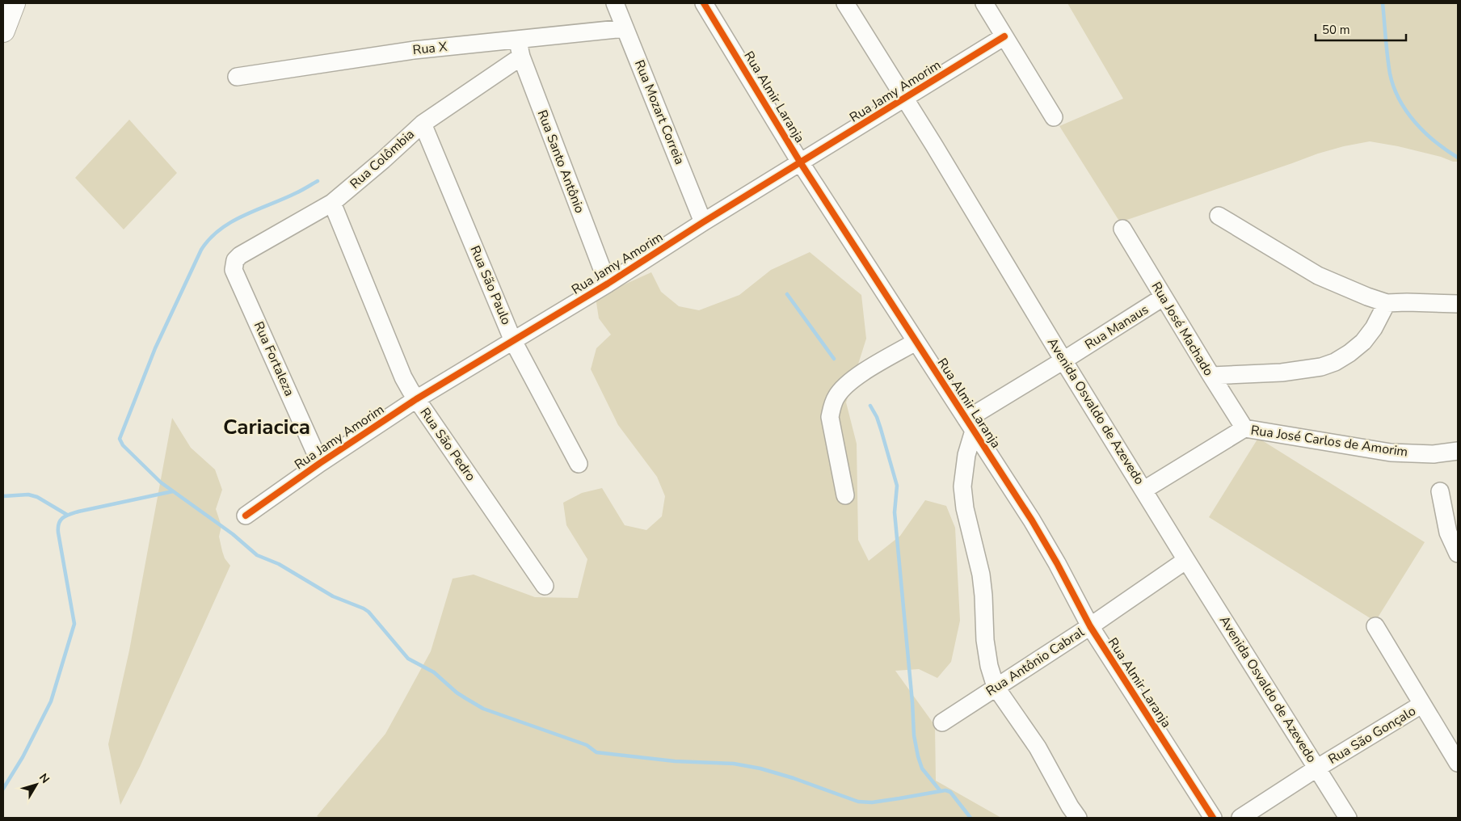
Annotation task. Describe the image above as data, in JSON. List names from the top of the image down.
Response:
{
  "streets": {
    "street": [
      "Rua X",
      "Rua Jamy Amorim",
      "Rua Almir Laranja",
      "Rua Mozart Correia",
      "Rua Colômbia",
      "Rua Santo Antônio",
      "Rua São Paulo",
      "Rua Manaus",
      "Rua José Machado",
      "Rua Fortaleza",
      "Avenida Osvaldo de Azevedo",
      "Rua José Carlos de Amorim",
      "Rua São Pedro",
      "Rua Antônio Cabral",
      "Rua São Gonçalo"
    ]
  },
  "crossings": [
    ["Rua X", "Rua Mozart Correia"],
    ["Rua X", "Rua Santo Antônio"],
    ["Rua Jamy Amorim", "Rua Almir Laranja"],
    ["Rua Jamy Amorim", "Rua Mozart Correia"],
    ["Rua Jamy Amorim", "Rua Santo Antônio"],
    ["Rua Jamy Amorim", "Rua São Paulo"],
    ["Rua Jamy Amorim", "Rua Fortaleza"],
    ["Rua Jamy Amorim", "Avenida Osvaldo de Azevedo"],
    ["Rua Jamy Amorim", "Rua São Pedro"],
    ["Rua Almir Laranja", "Rua Manaus"],
    ["Rua Almir Laranja", "Rua Antônio Cabral"],
    ["Rua Colômbia", "Rua Santo Antônio"],
    ["Rua Colômbia", "Rua São Paulo"],
    ["Rua Colômbia", "Rua Fortaleza"],
    ["Rua Colômbia", "Rua São Pedro"],
    ["Rua Manaus", "Rua José Machado"],
    ["Rua Manaus", "Avenida Osvaldo de Azevedo"],
    ["Rua José Machado", "Rua José Carlos de Amorim"],
    ["Avenida Osvaldo de Azevedo", "Rua José Carlos de Amorim"],
    ["Avenida Osvaldo de Azevedo", "Rua Antônio Cabral"],
    ["Avenida Osvaldo de Azevedo", "Rua São Gonçalo"]
  ],
  "districts": ["Cariacica"],
  "scale_bar": "50 m",
  "north": "top right"
}
